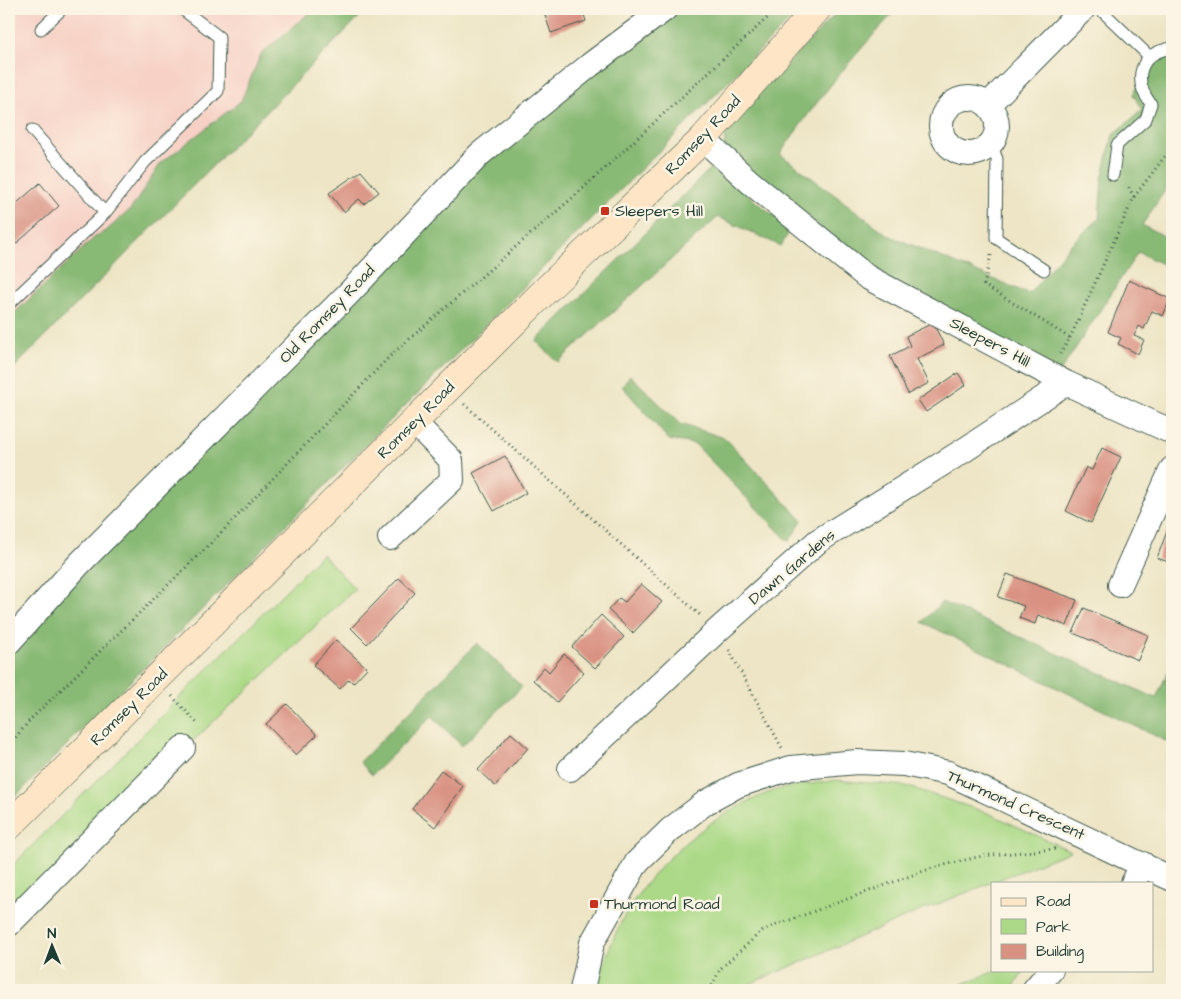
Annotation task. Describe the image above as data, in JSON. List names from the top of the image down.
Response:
{
  "streets": {
    "main road": ["Romsey Road"],
    "street": [
      "Old Romsey Road",
      "Sleepers Hill",
      "Dawn Gardens",
      "Thurmond Crescent"
    ]
  },
  "crossings": [
    ["Romsey Road", "Sleepers Hill"],
    ["Sleepers Hill", "Dawn Gardens"]
  ],
  "places": {
    "transit": ["Sleepers Hill", "Thurmond Road"]
  },
  "legend": ["Road", "Park", "Building"],
  "north": "top"
}
